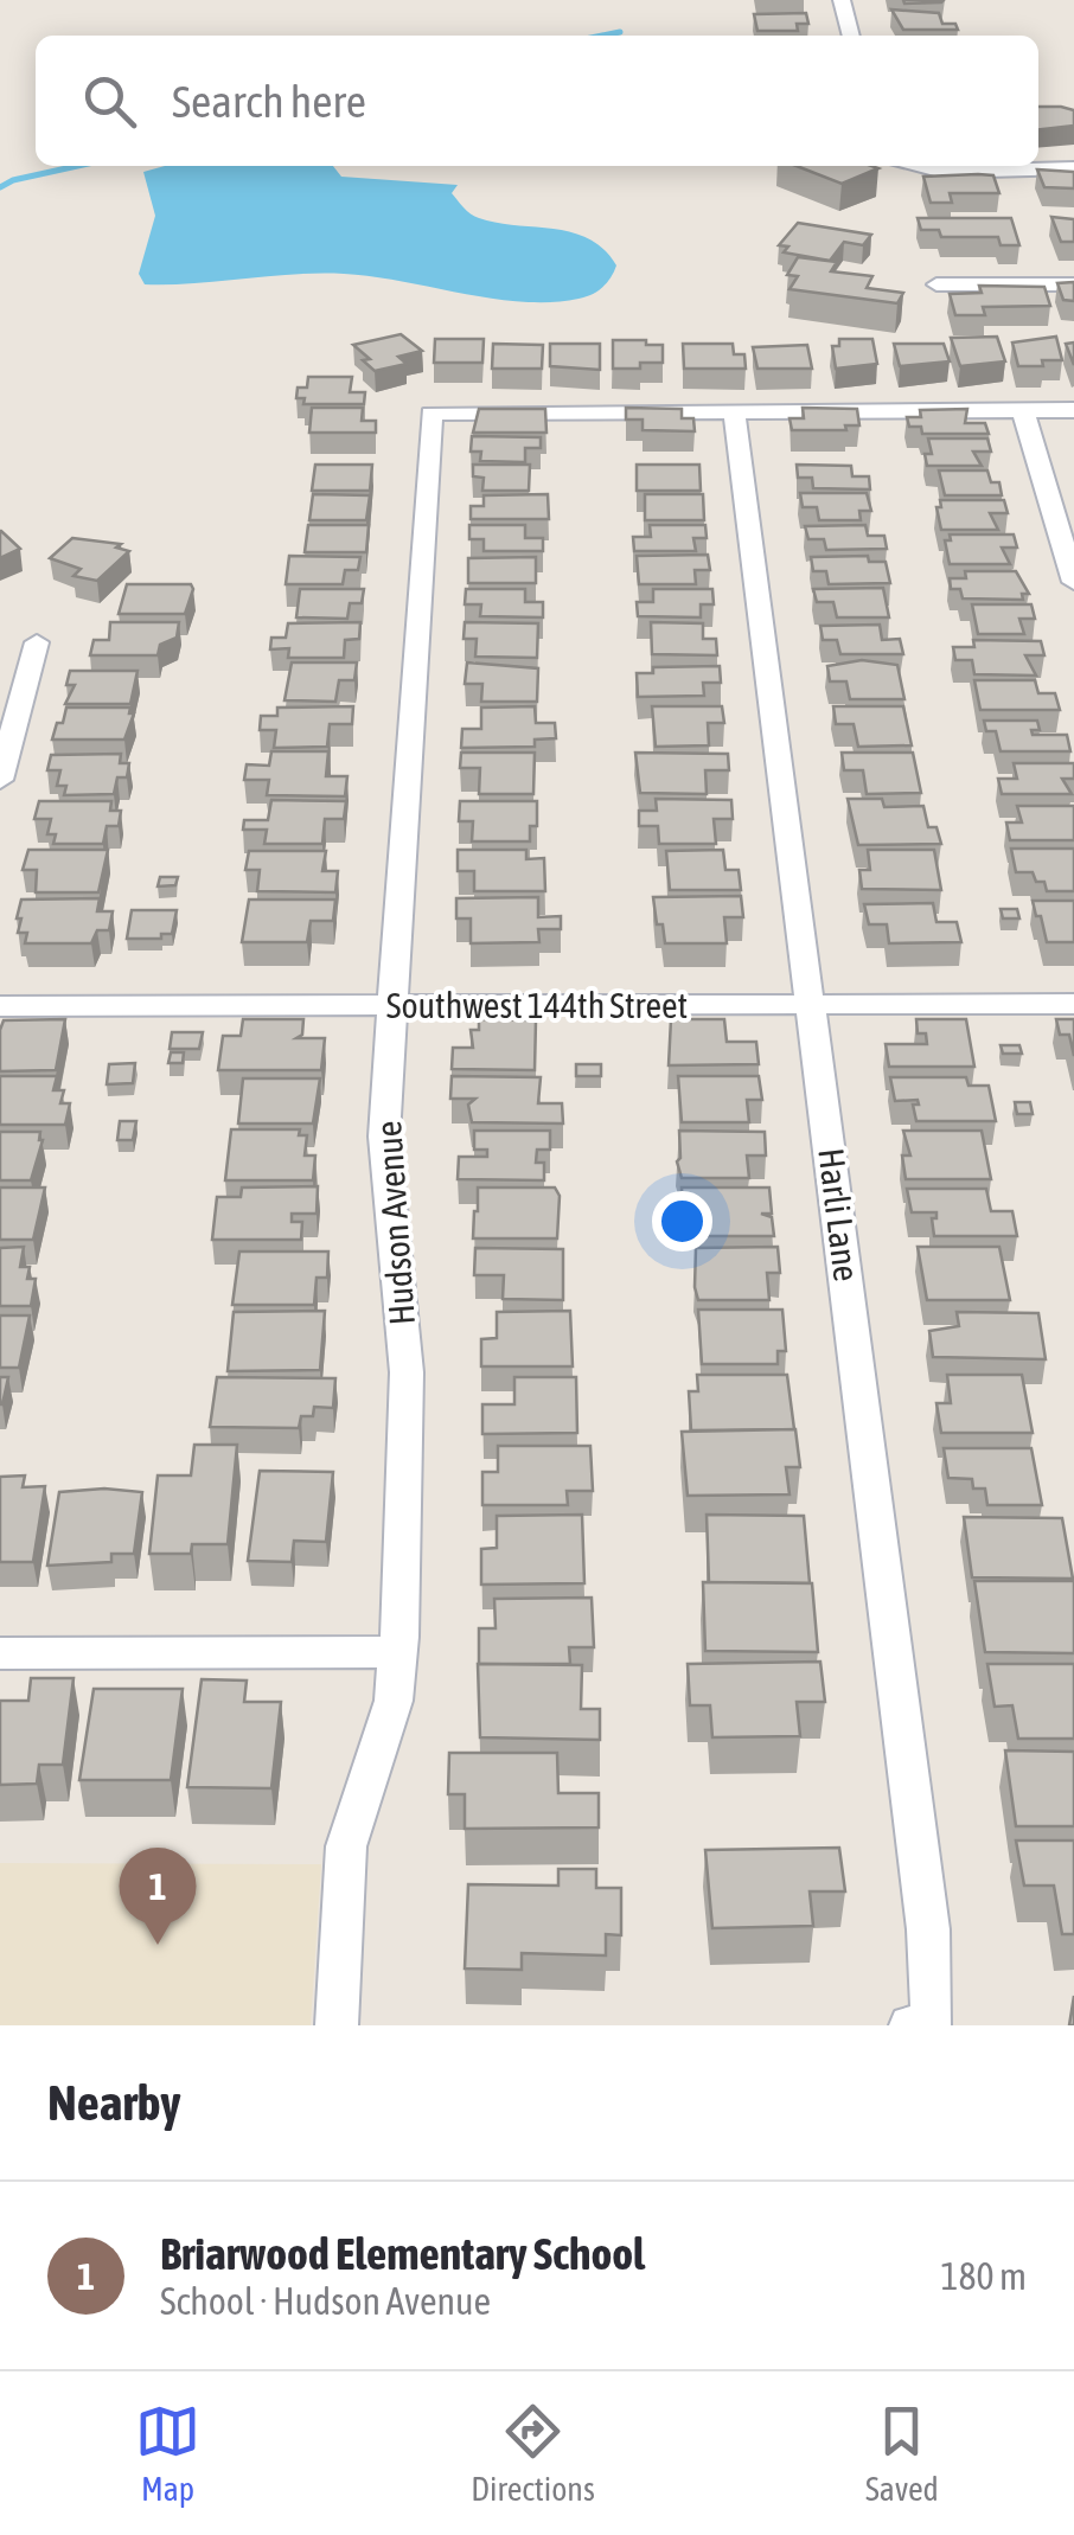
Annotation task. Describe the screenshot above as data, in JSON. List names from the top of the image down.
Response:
{
  "streets": {
    "street": ["Southwest 144th Street", "Harli Lane", "Hudson Avenue"]
  },
  "crossings": [
    ["Southwest 144th Street", "Harli Lane"],
    ["Southwest 144th Street", "Hudson Avenue"],
    ["Harli Lane", "Hudson Avenue"]
  ],
  "page": {
    "search": "Search here",
    "pins": "1",
    "heading": "Nearby",
    "list": [
      {
        "mark": "1",
        "name": "Briarwood Elementary School",
        "note": "School · Hudson Avenue",
        "value": "180 m"
      }
    ],
    "nav": ["Map", "Directions", "Saved"]
  }
}
